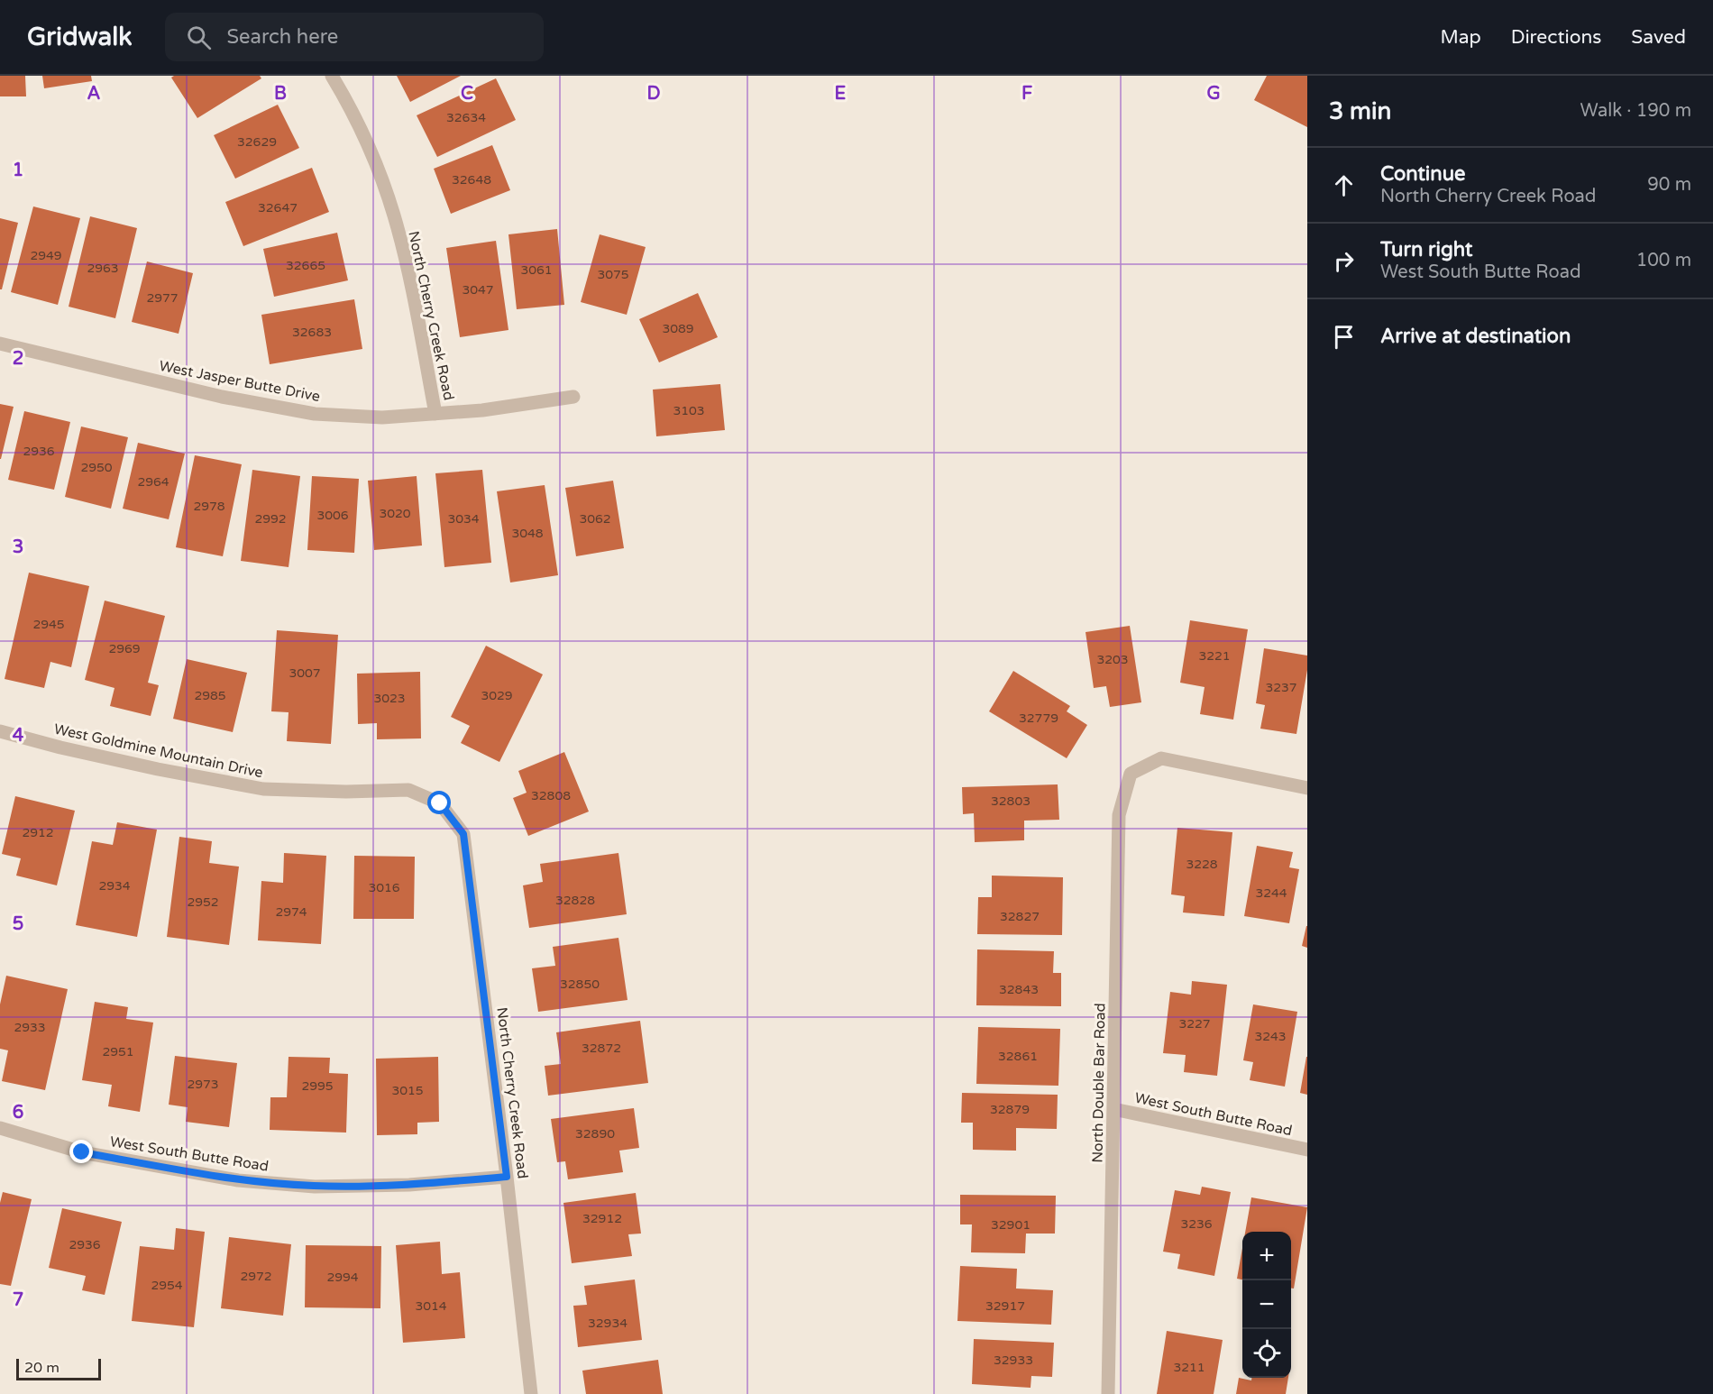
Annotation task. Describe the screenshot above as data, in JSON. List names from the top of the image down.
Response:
{
  "streets": {
    "street": [
      "North Cherry Creek Road",
      "West Jasper Butte Drive",
      "West Goldmine Mountain Drive",
      "North Double Bar Road",
      "West South Butte Road"
    ]
  },
  "crossings": [
    ["North Cherry Creek Road", "West Jasper Butte Drive"],
    ["North Cherry Creek Road", "West Goldmine Mountain Drive"],
    ["North Cherry Creek Road", "West South Butte Road"],
    ["North Double Bar Road", "West South Butte Road"]
  ],
  "house_numbers": [
    "32634",
    "32629",
    "32648",
    "32647",
    "2949",
    "32665",
    "2963",
    "3061",
    "3075",
    "3047",
    "2977",
    "3089",
    "32683",
    "3103",
    "2936",
    "2950",
    "2964",
    "2978",
    "3020",
    "3006",
    "2992",
    "3034",
    "3062",
    "3048",
    "2945",
    "2969",
    "3221",
    "3203",
    "3007",
    "3237",
    "2985",
    "3029",
    "3023",
    "32779",
    "32808",
    "32803",
    "2912",
    "3228",
    "2934",
    "3016",
    "3244",
    "32828",
    "2952",
    "2974",
    "32827",
    "32850",
    "32843",
    "3227",
    "2933",
    "3243",
    "32872",
    "2951",
    "32861",
    "2973",
    "2995",
    "3015",
    "32879",
    "32890",
    "32912",
    "3236",
    "32901",
    "2936",
    "2972",
    "2994",
    "2954",
    "3014",
    "32917",
    "32934",
    "32933",
    "3211"
  ],
  "scale_bar": "20 m",
  "page": {
    "header": "Gridwalk",
    "search": "Search here",
    "nav": ["Map", "Directions", "Saved"],
    "heading": ["3 min", "Walk · 190 m"],
    "list": [
      ["Continue", "North Cherry Creek Road", "90 m"],
      ["Turn right", "West South Butte Road", "100 m"],
      "Arrive at destination"
    ],
    "map_buttons": ["+", "−"],
    "scale": "20 m"
  },
  "grid": {
    "columns": [
      "A",
      "B",
      "C",
      "D",
      "E",
      "F",
      "G"
    ],
    "rows": [
      "1",
      "2",
      "3",
      "4",
      "5",
      "6",
      "7"
    ]
  }
}
